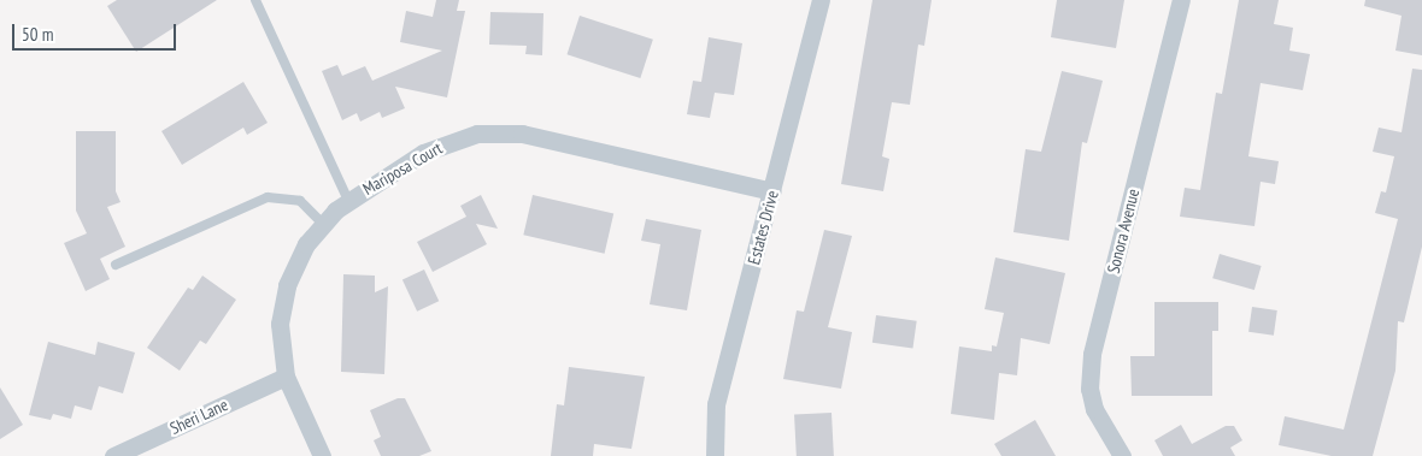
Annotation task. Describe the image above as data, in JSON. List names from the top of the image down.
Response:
{
  "streets": {
    "street": [
      "Mariposa Court",
      "Estates Drive",
      "Sonora Avenue",
      "Sheri Lane"
    ]
  },
  "crossings": [
    ["Mariposa Court", "Estates Drive"],
    ["Mariposa Court", "Sheri Lane"]
  ],
  "scale_bar": "50 m"
}
